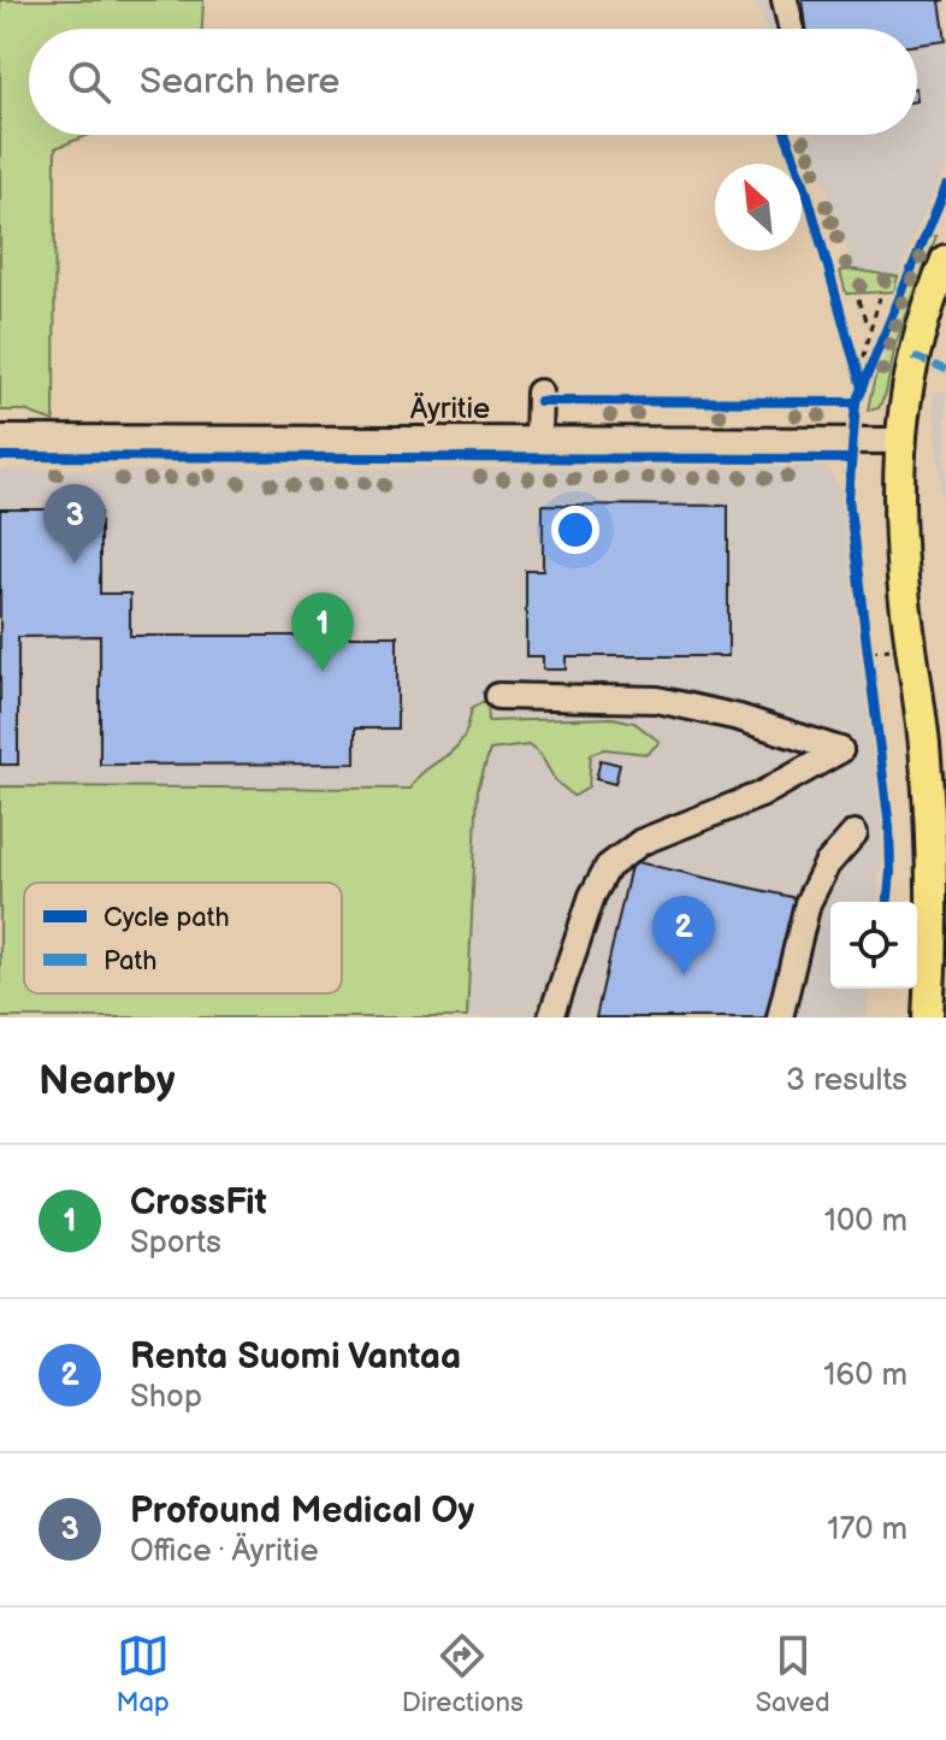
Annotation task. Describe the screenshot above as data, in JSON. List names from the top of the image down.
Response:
{
  "streets": {
    "street": ["Äyritie"]
  },
  "legend": ["Cycle path", "Path"],
  "north": "top left",
  "page": {
    "search": "Search here",
    "pins": ["3", "1", "2"],
    "heading": ["Nearby", "3 results"],
    "list": [
      {
        "mark": "1",
        "name": "CrossFit",
        "note": "Sports",
        "value": "100 m"
      },
      {
        "mark": "2",
        "name": "Renta Suomi Vantaa",
        "note": "Shop",
        "value": "160 m"
      },
      {
        "mark": "3",
        "name": "Profound Medical Oy",
        "note": "Office · Äyritie",
        "value": "170 m"
      }
    ],
    "nav": ["Map", "Directions", "Saved"]
  }
}
